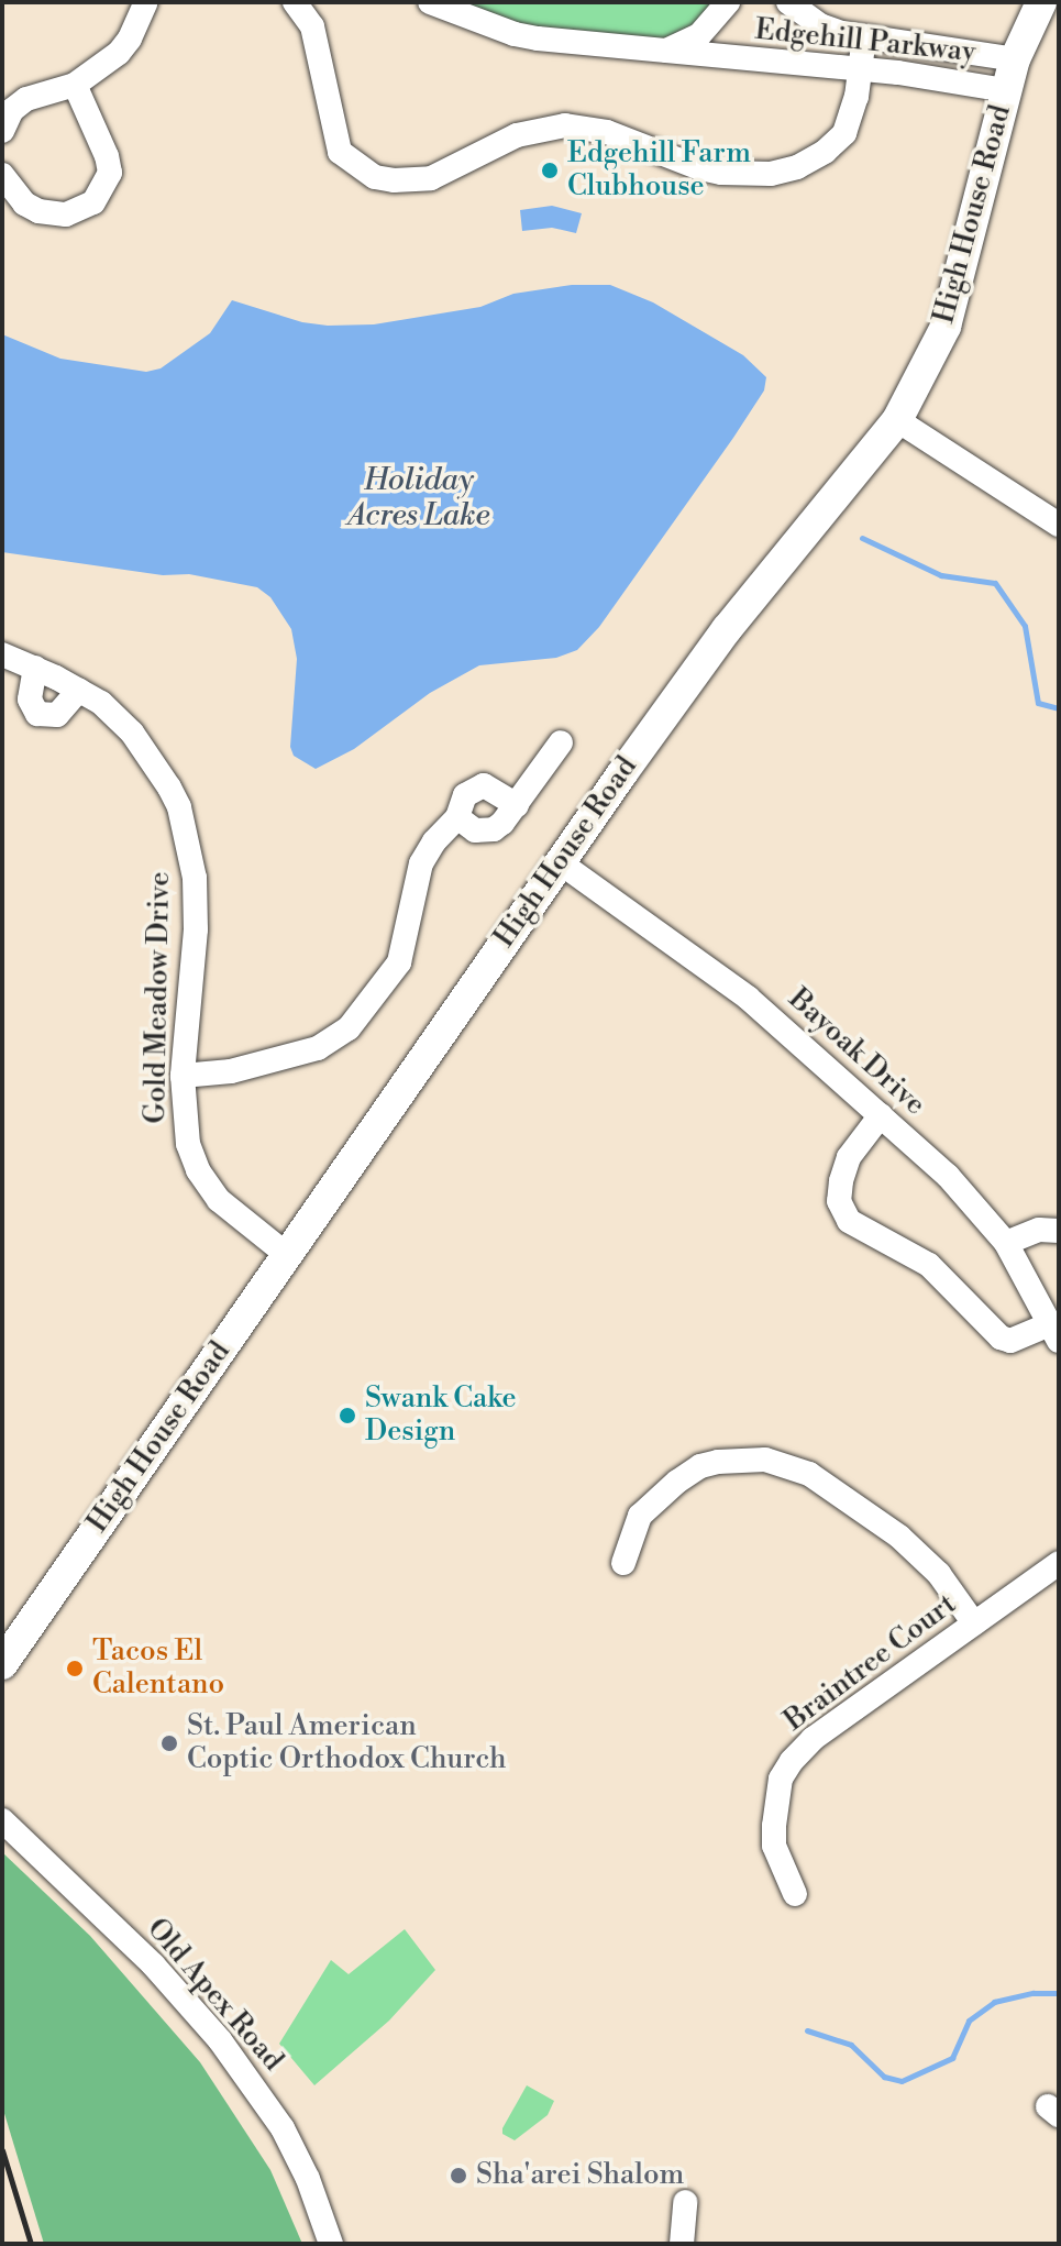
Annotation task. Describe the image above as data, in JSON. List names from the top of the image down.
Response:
{
  "streets": {
    "main road": ["High House Road"],
    "street": [
      "Edgehill Parkway",
      "Gold Meadow Drive",
      "Bayoak Drive",
      "Braintree Court",
      "Old Apex Road"
    ]
  },
  "crossings": [
    ["Edgehill Parkway", "High House Road"],
    ["High House Road", "Gold Meadow Drive"],
    ["High House Road", "Bayoak Drive"]
  ],
  "water": ["Holiday Acres Lake"],
  "places": [
    "Edgehill Farm Clubhouse",
    "Swank Cake Design",
    "Tacos El Calentano",
    "St. Paul American Coptic Orthodox Church",
    "Sha'arei Shalom"
  ]
}
